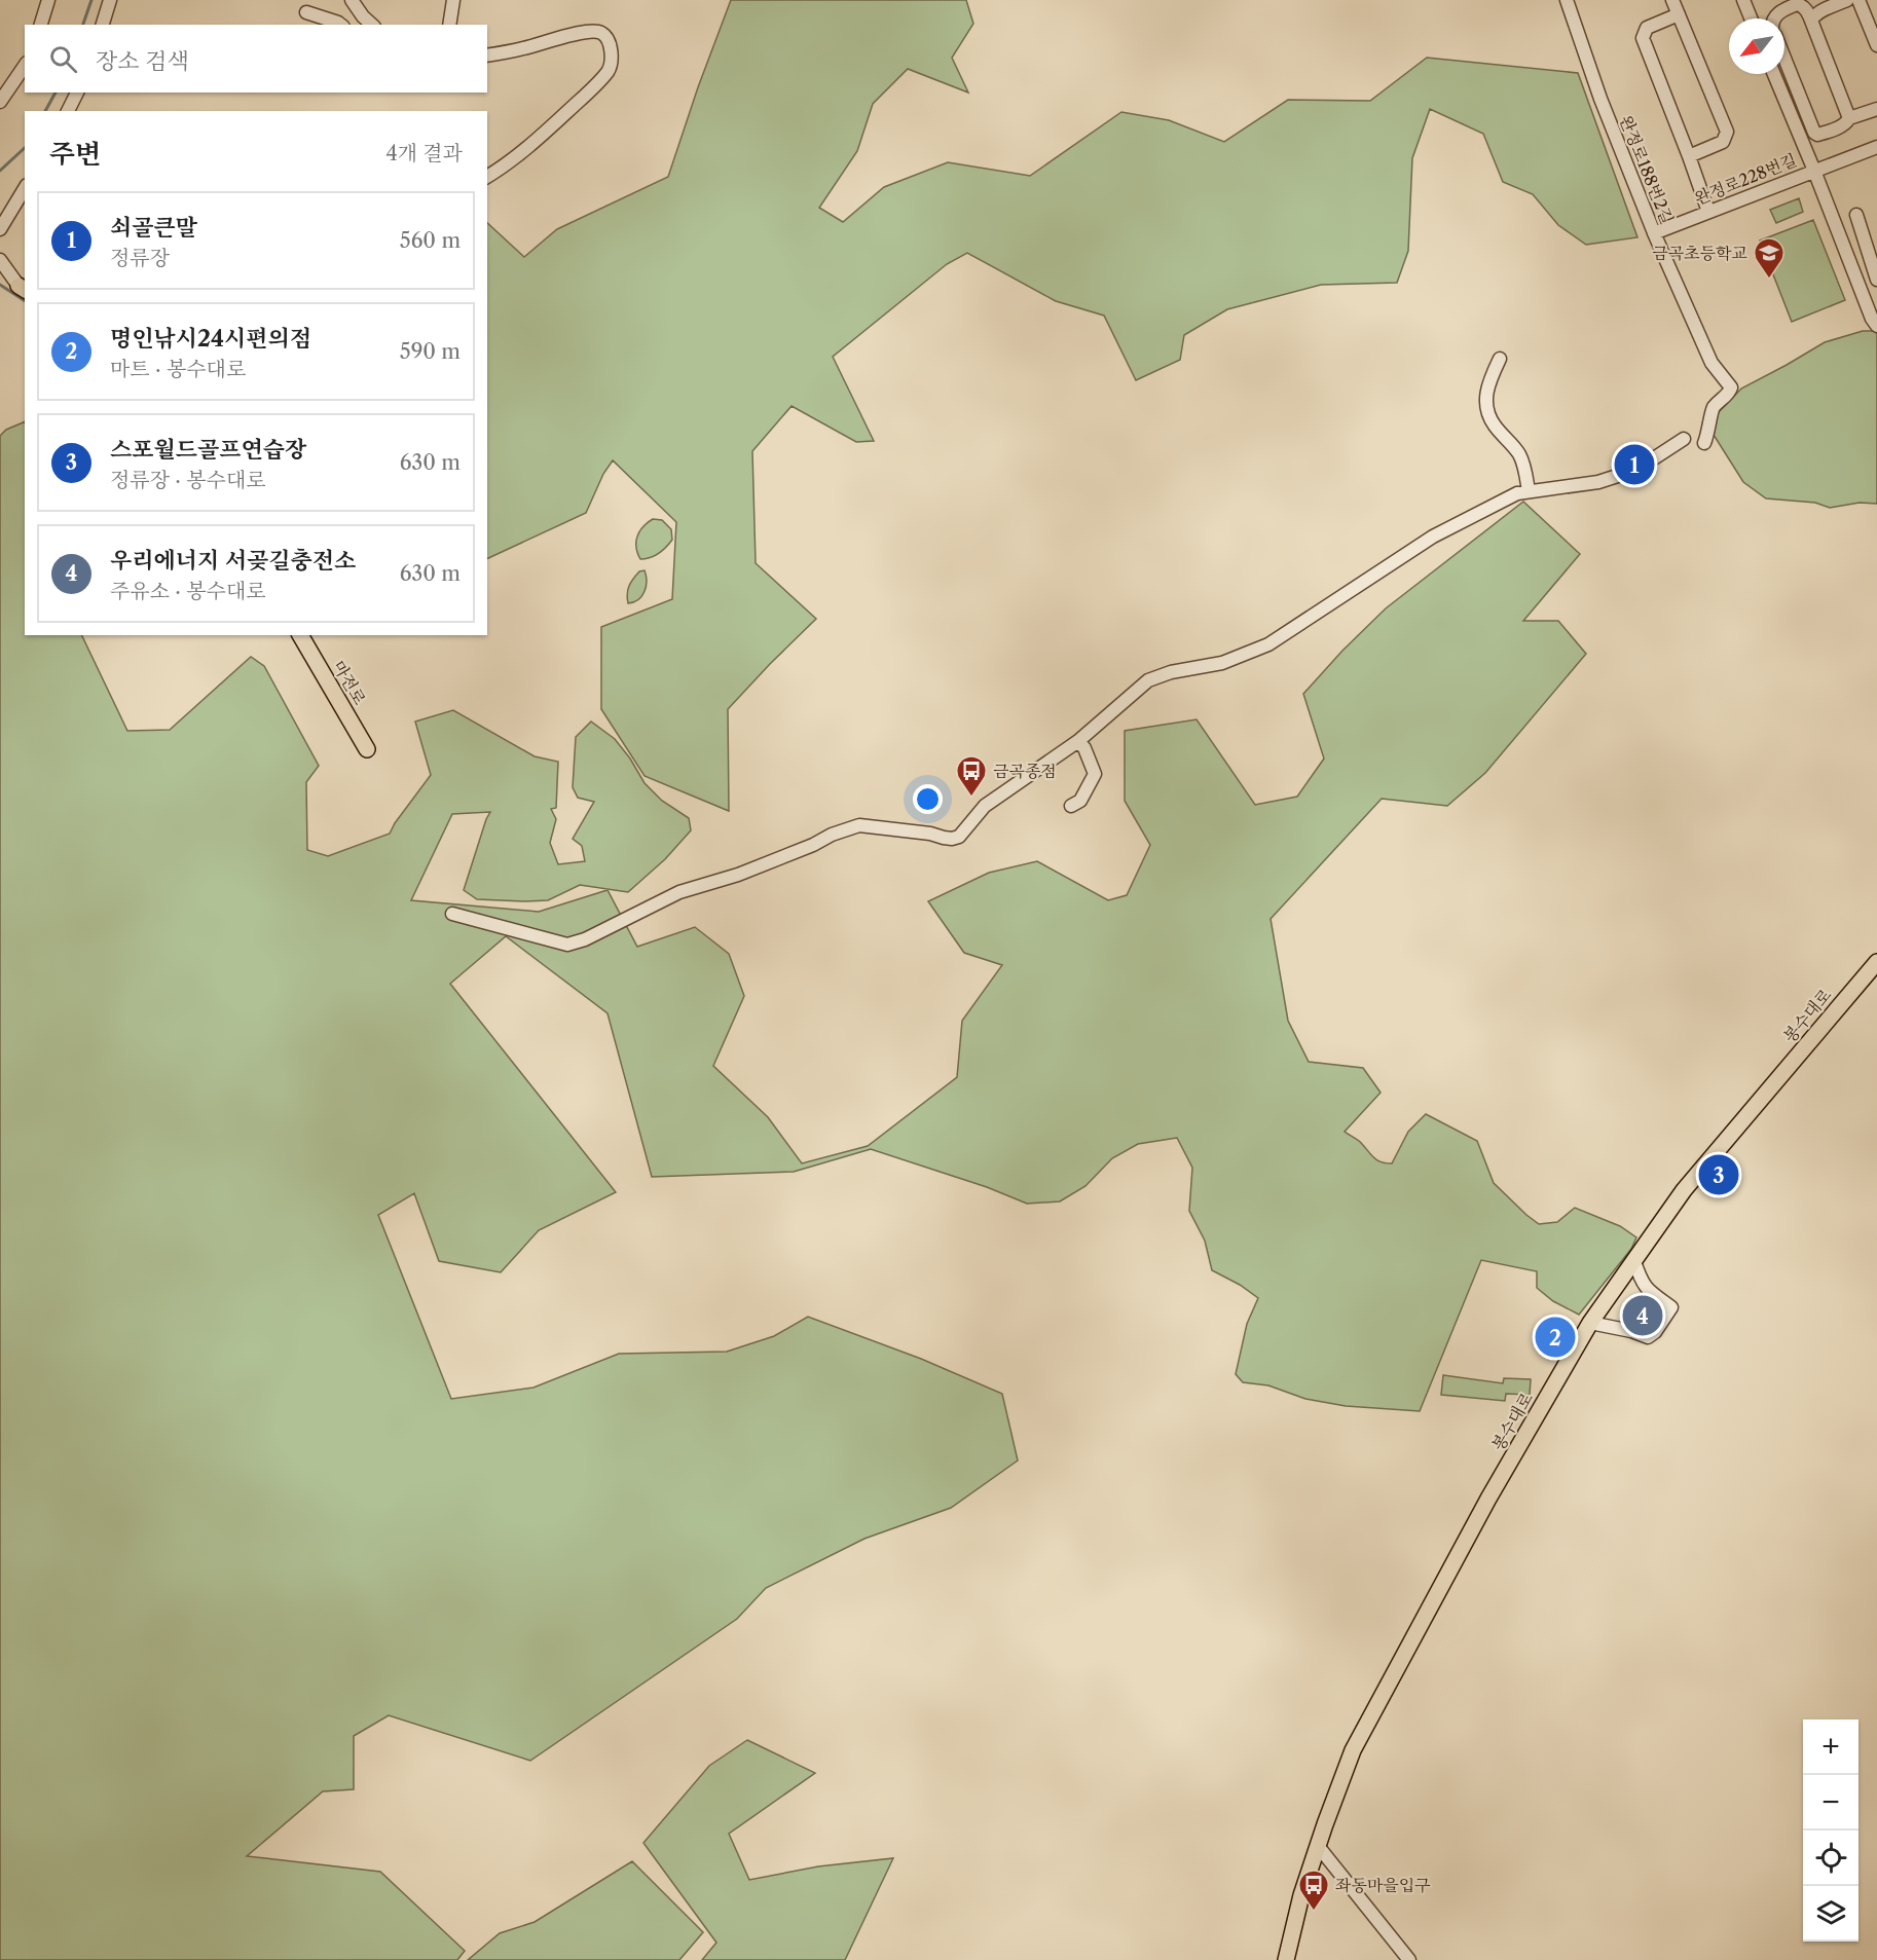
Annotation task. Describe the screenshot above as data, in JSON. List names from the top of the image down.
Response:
{
  "streets": {
    "main road": ["마전로", "봉수대로"],
    "street": ["완정로188번2길", "완정로228번길"]
  },
  "crossings": [
    ["완정로188번2길", "완정로228번길"]
  ],
  "places": {
    "school or university": ["금곡초등학교"],
    "bus stop": ["금곡종점", "좌동마을입구"]
  },
  "north": "bottom left",
  "page": {
    "search": "장소 검색",
    "heading": ["주변", "4개 결과"],
    "list": [
      {
        "mark": "1",
        "name": "쇠골큰말",
        "note": "정류장",
        "value": "560 m"
      },
      {
        "mark": "2",
        "name": "명인낚시24시편의점",
        "note": "마트 · 봉수대로",
        "value": "590 m"
      },
      {
        "mark": "3",
        "name": "스포월드골프연습장",
        "note": "정류장 · 봉수대로",
        "value": "630 m"
      },
      {
        "mark": "4",
        "name": "우리에너지 서곶길충전소",
        "note": "주유소 · 봉수대로",
        "value": "630 m"
      }
    ],
    "pins": [
      "1",
      "3",
      "4",
      "2"
    ],
    "map_buttons": ["+", "−"]
  }
}
